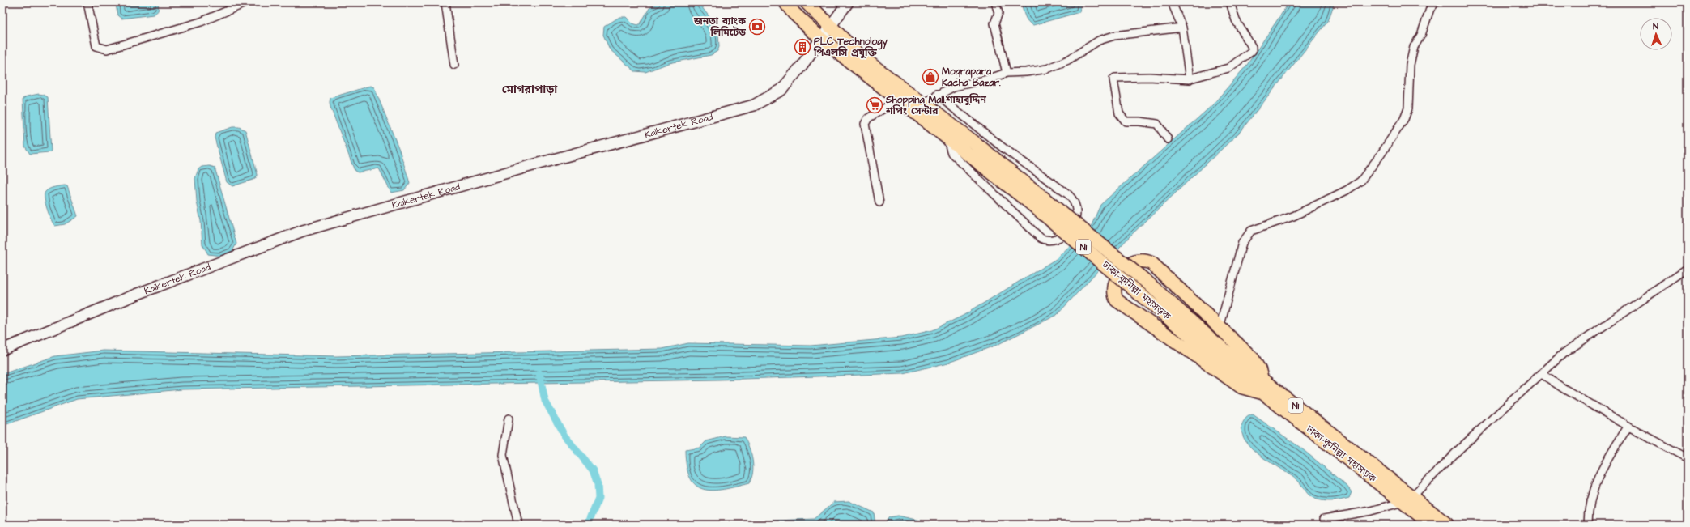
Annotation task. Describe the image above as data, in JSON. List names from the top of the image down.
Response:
{
  "streets": {
    "highway": ["N1", "ঢাকা–কুমিল্লা মহাসড়ক"],
    "main road": ["Kaikertek Road"]
  },
  "crossings": [
    ["Kaikertek Road", "ঢাকা–কুমিল্লা মহাসড়ক"]
  ],
  "districts": ["মোগরাপাড়া"],
  "places": {
    "bank": ["জনতা ব্যাংক লিমিটেড"],
    "building": ["PLC Technology পিএলসি প্রযুক্তি"],
    "shop": ["Mograpara Kacha Bazar."],
    "supermarket": ["Shopping Mall.শাহাবুদ্দিন শপিং সেন্টার"]
  },
  "north": "top"
}
